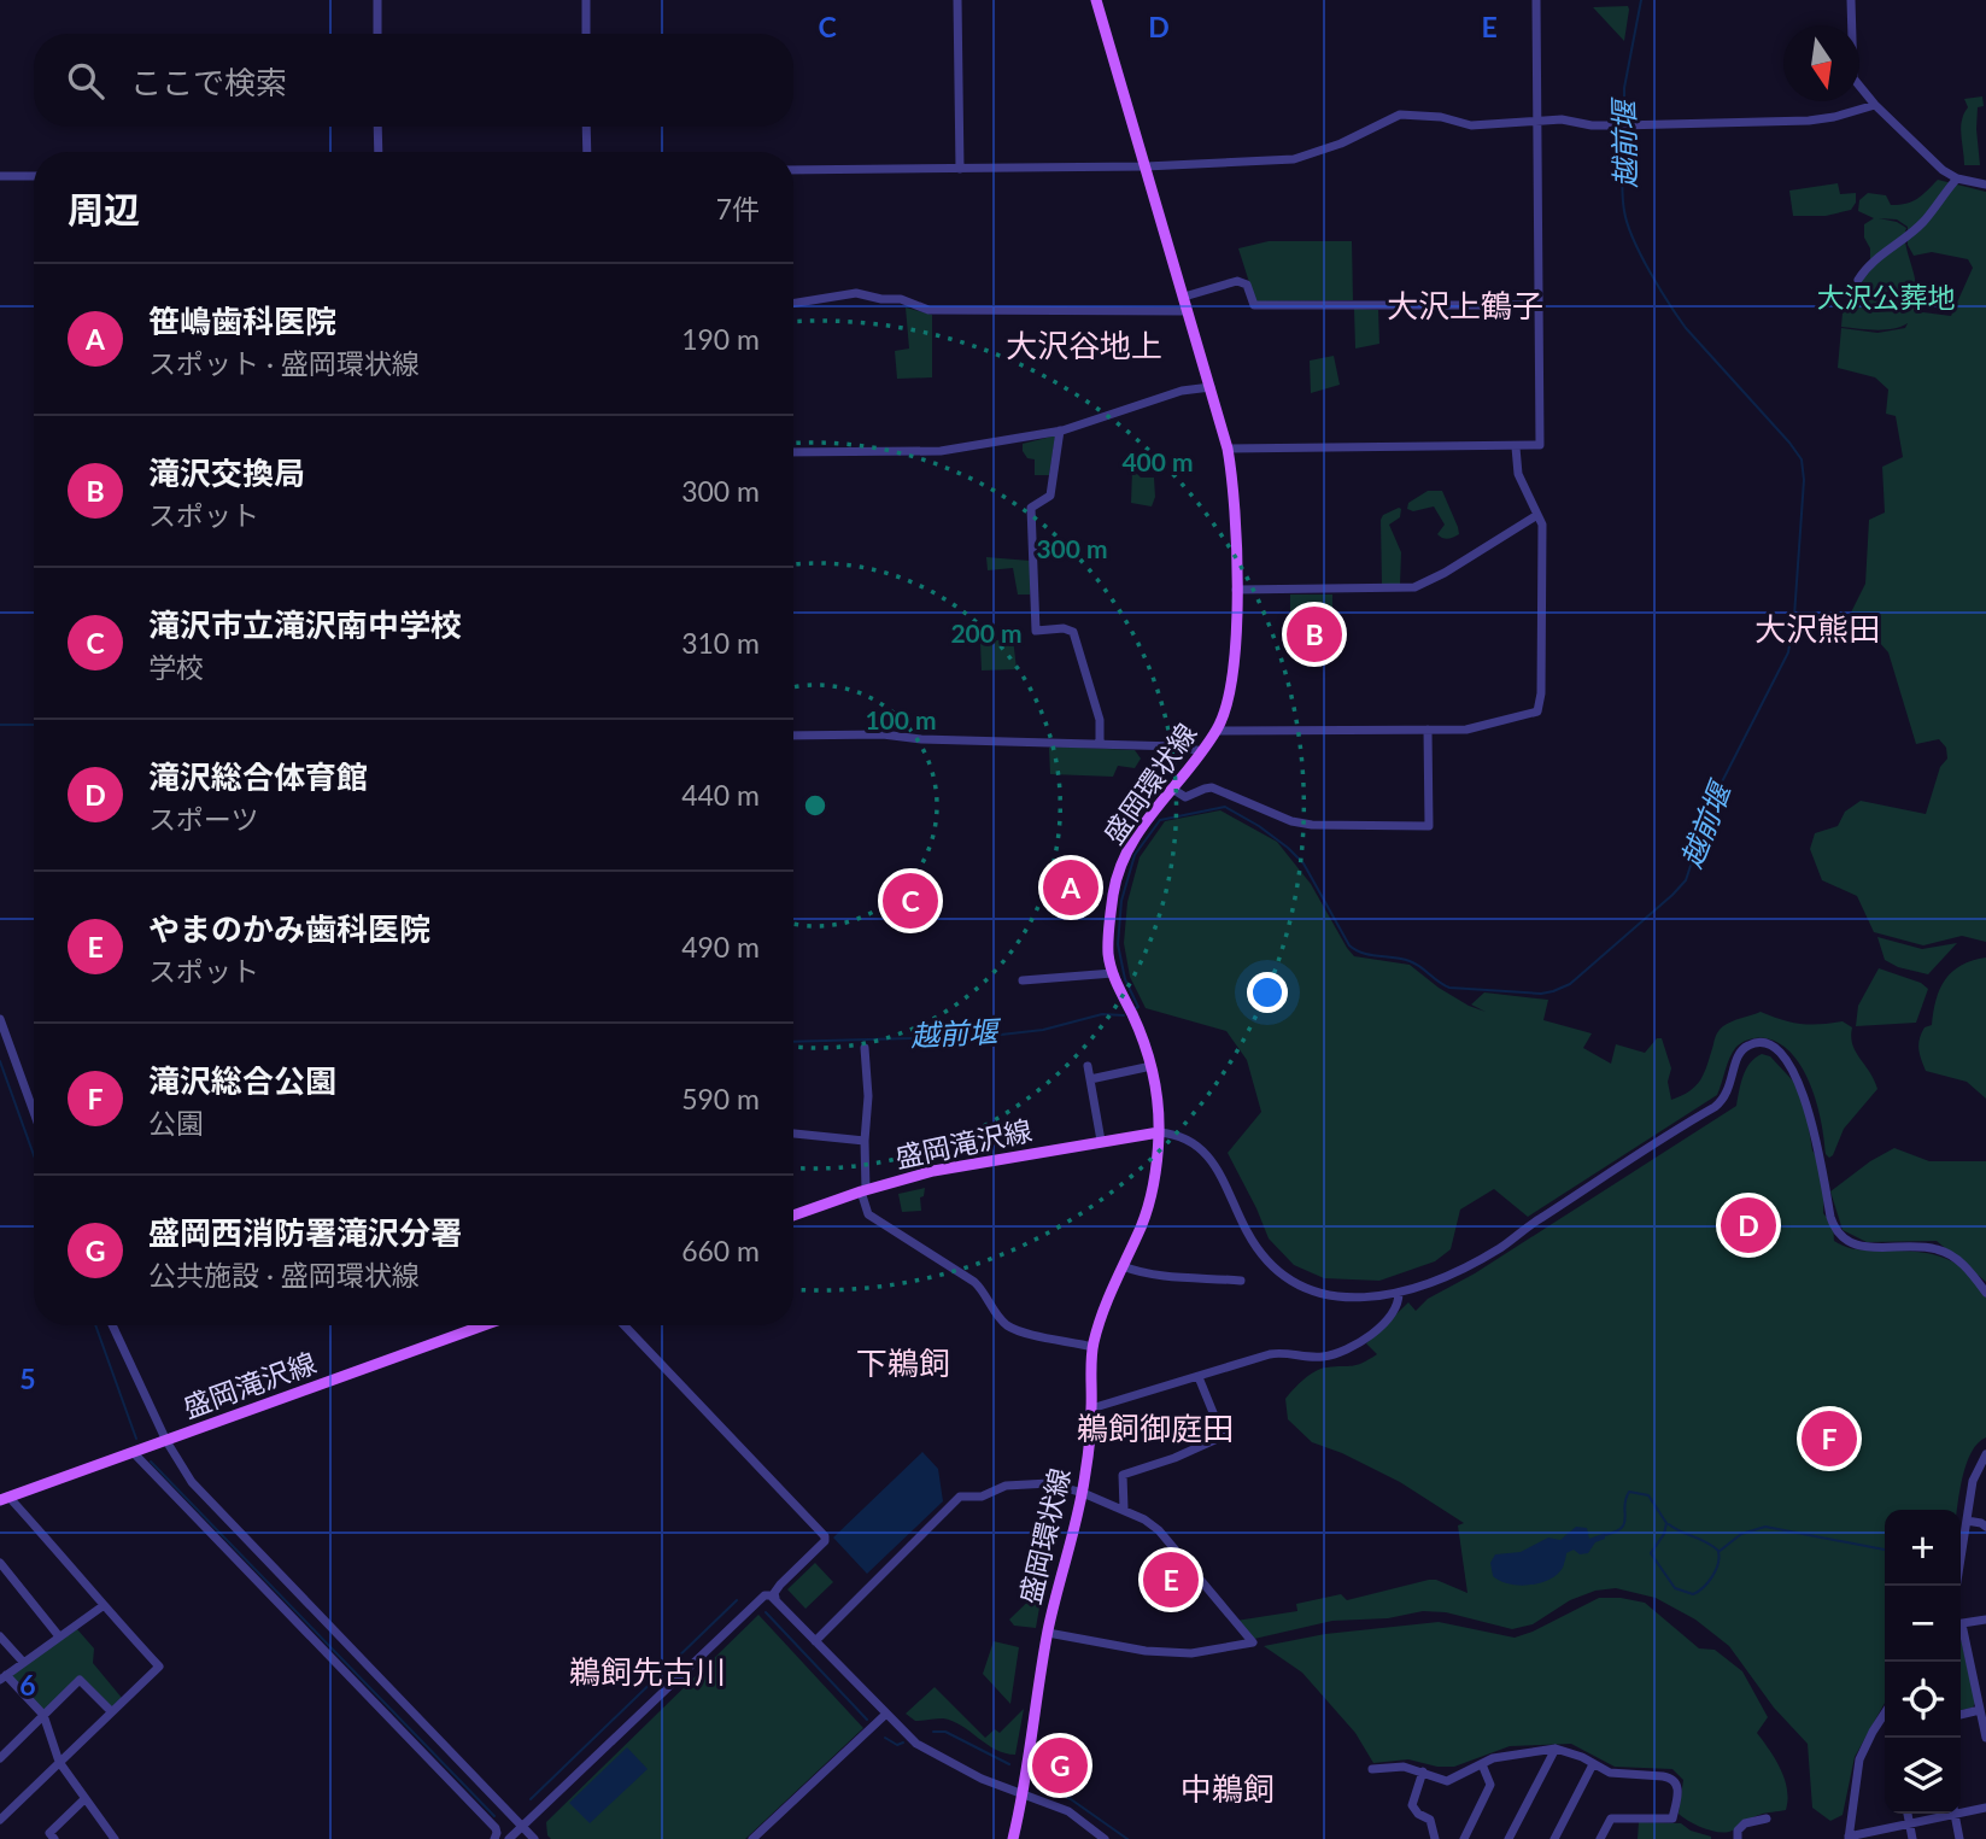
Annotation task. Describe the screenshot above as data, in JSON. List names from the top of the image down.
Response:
{
  "streets": {
    "main road": ["盛岡環状線", "盛岡滝沢線"]
  },
  "crossings": [
    ["盛岡環状線", "盛岡滝沢線"]
  ],
  "districts": [
    "大沢上鶴子",
    "大沢谷地上",
    "大沢熊田",
    "下鵜飼",
    "鵜飼御庭田",
    "鵜飼先古川",
    "中鵜飼"
  ],
  "water": ["越前堰"],
  "parks": ["大沢公葬地"],
  "north": "bottom",
  "page": {
    "search": "ここで検索",
    "heading": ["周辺", "7件"],
    "list": [
      {
        "mark": "A",
        "name": "笹嶋歯科医院",
        "note": "スポット · 盛岡環状線",
        "value": "190 m"
      },
      {
        "mark": "B",
        "name": "滝沢交換局",
        "note": "スポット",
        "value": "300 m"
      },
      {
        "mark": "C",
        "name": "滝沢市立滝沢南中学校",
        "note": "学校",
        "value": "310 m"
      },
      {
        "mark": "D",
        "name": "滝沢総合体育館",
        "note": "スポーツ",
        "value": "440 m"
      },
      {
        "mark": "E",
        "name": "やまのかみ歯科医院",
        "note": "スポット",
        "value": "490 m"
      },
      {
        "mark": "F",
        "name": "滝沢総合公園",
        "note": "公園",
        "value": "590 m"
      },
      {
        "mark": "G",
        "name": "盛岡西消防署滝沢分署",
        "note": "公共施設 · 盛岡環状線",
        "value": "660 m"
      }
    ],
    "pins": [
      "B",
      "A",
      "C",
      "D",
      "F",
      "E",
      "G"
    ],
    "map_buttons": ["+", "−"]
  },
  "grid": {
    "columns": ["C", "D", "E"],
    "rows": ["5", "6"]
  },
  "rings": [
    "400 m",
    "300 m",
    "200 m",
    "100 m"
  ]
}
